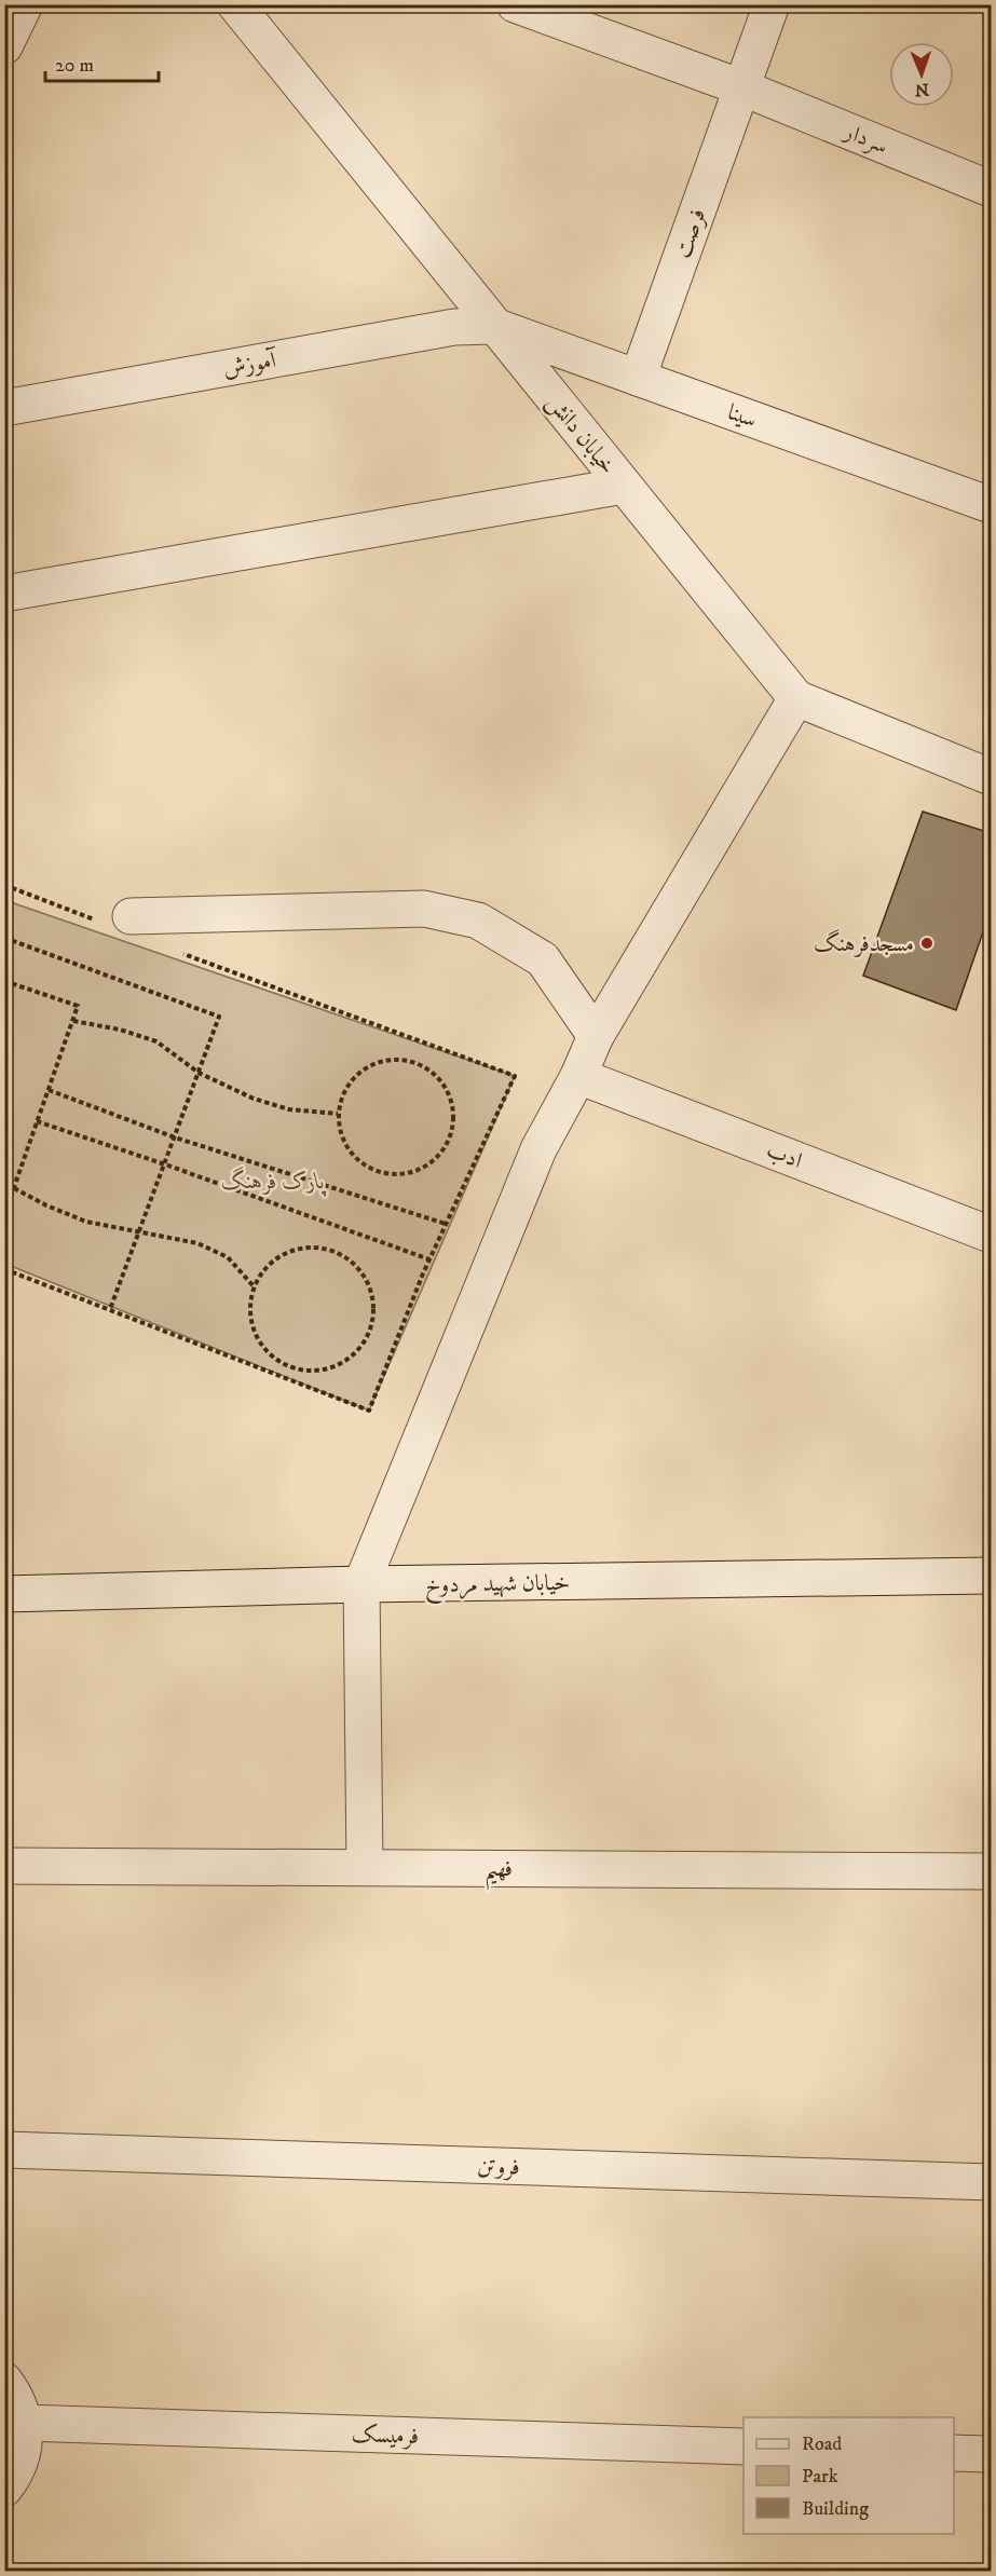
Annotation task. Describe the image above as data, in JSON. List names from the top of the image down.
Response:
{
  "streets": {
    "street": [
      "سردار",
      "فرصت",
      "آموزش",
      "سینا",
      "خیابان دانش",
      "ادب",
      "خیابان شهید مردوخ",
      "فهیم",
      "فروتن",
      "فرمیسک"
    ]
  },
  "crossings": [
    ["سردار", "فرصت"],
    ["فرصت", "سینا"],
    ["آموزش", "سینا"],
    ["آموزش", "خیابان دانش"],
    ["سینا", "خیابان دانش"]
  ],
  "parks": ["پارک فرهنگ"],
  "places": ["مسجدفرهنگ"],
  "legend": ["Road", "Park", "Building"],
  "scale_bar": "20 m",
  "north": "bottom"
}
